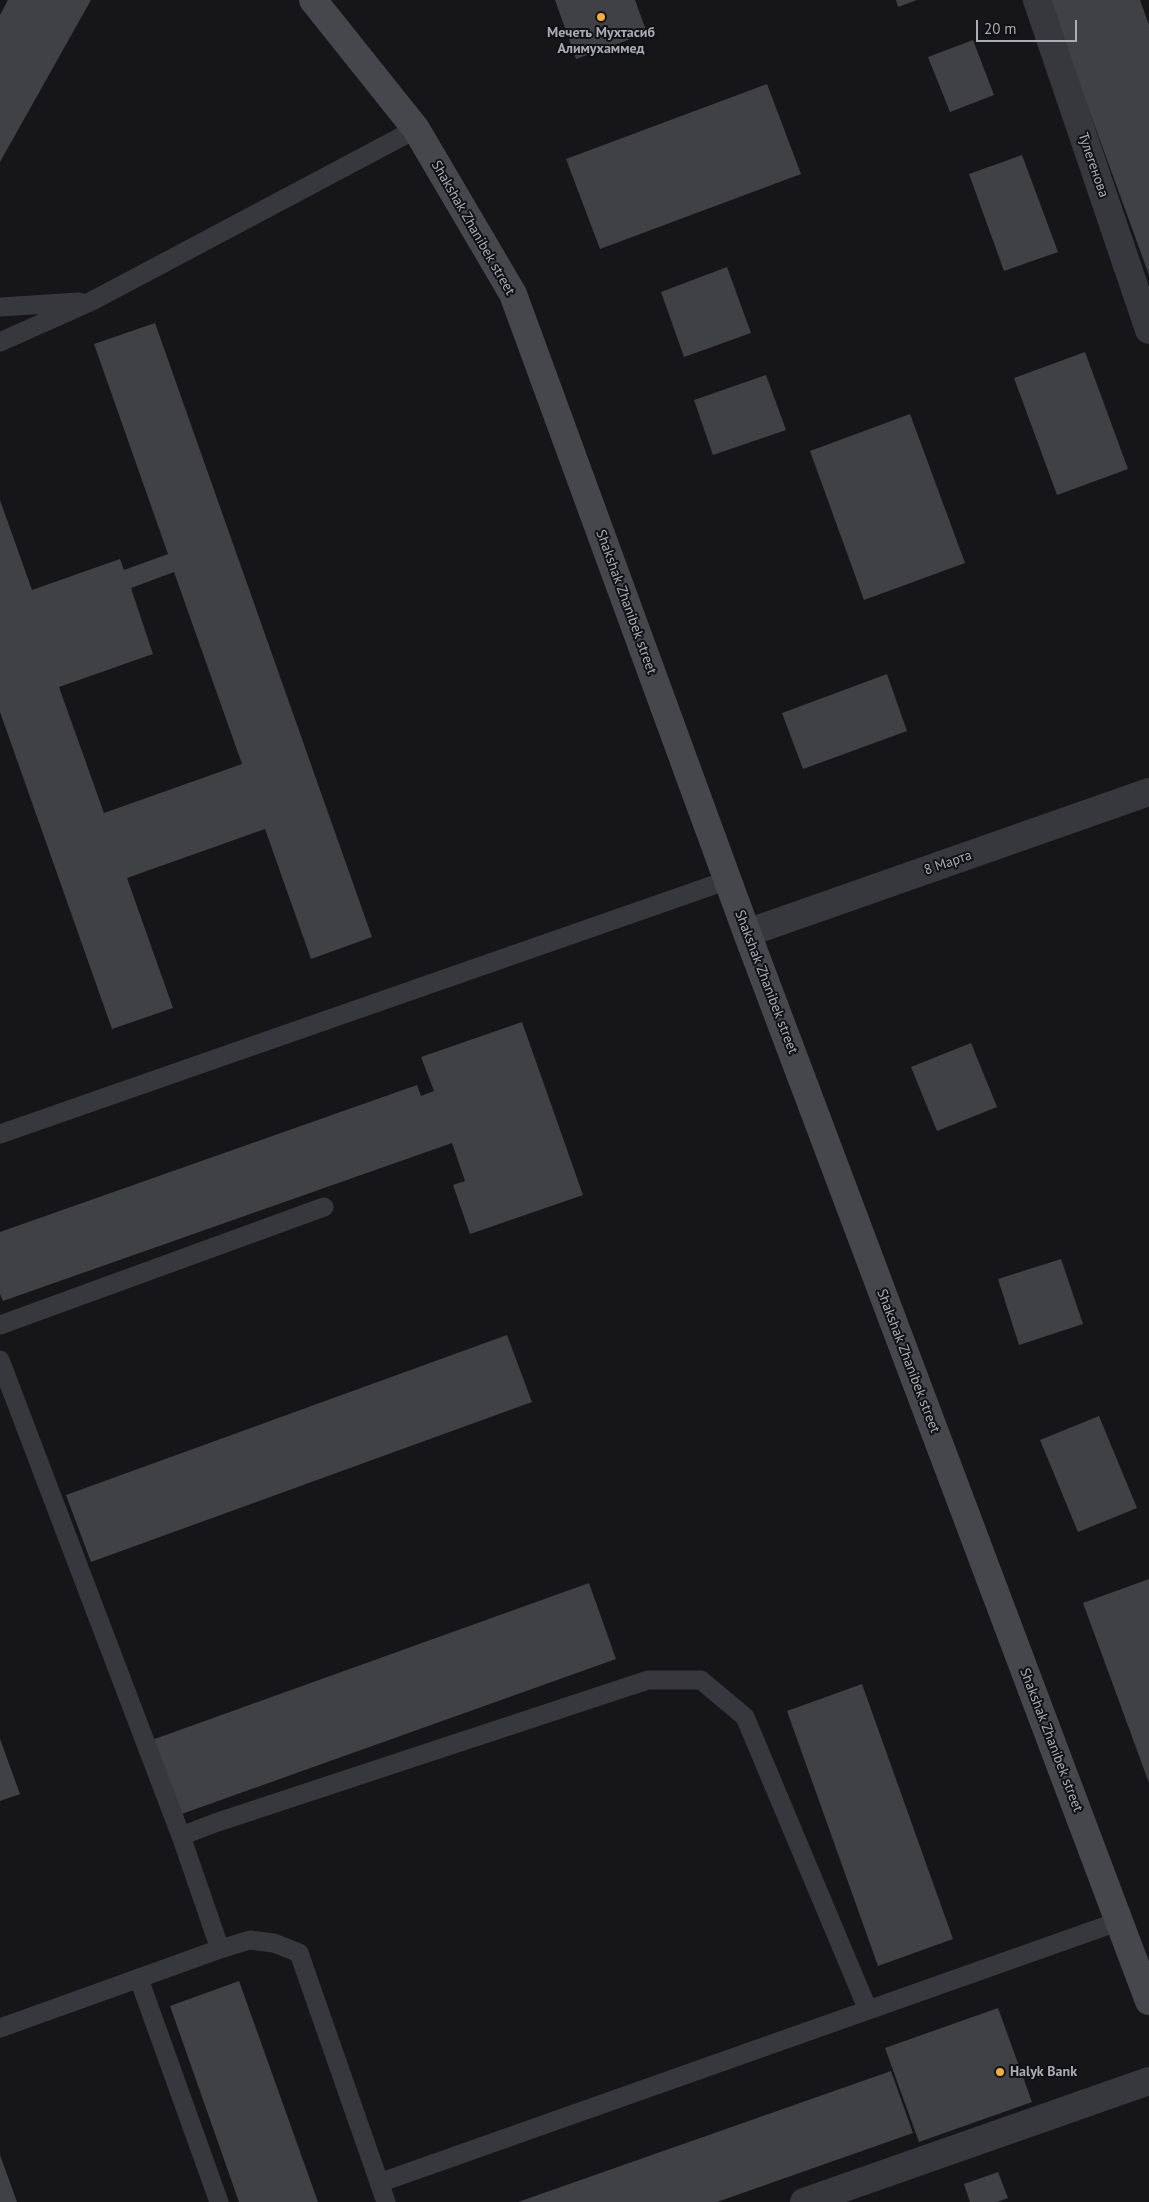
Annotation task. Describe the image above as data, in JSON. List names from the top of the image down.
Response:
{
  "streets": {
    "main road": ["Shakshak Zhanibek street"],
    "street": ["Тулегенова", "8 Марта"]
  },
  "crossings": [
    ["Shakshak Zhanibek street", "8 Марта"]
  ],
  "places": ["Мечеть Мухтасиб Алимухаммед", "Halyk Bank"],
  "scale_bar": "20 m"
}
